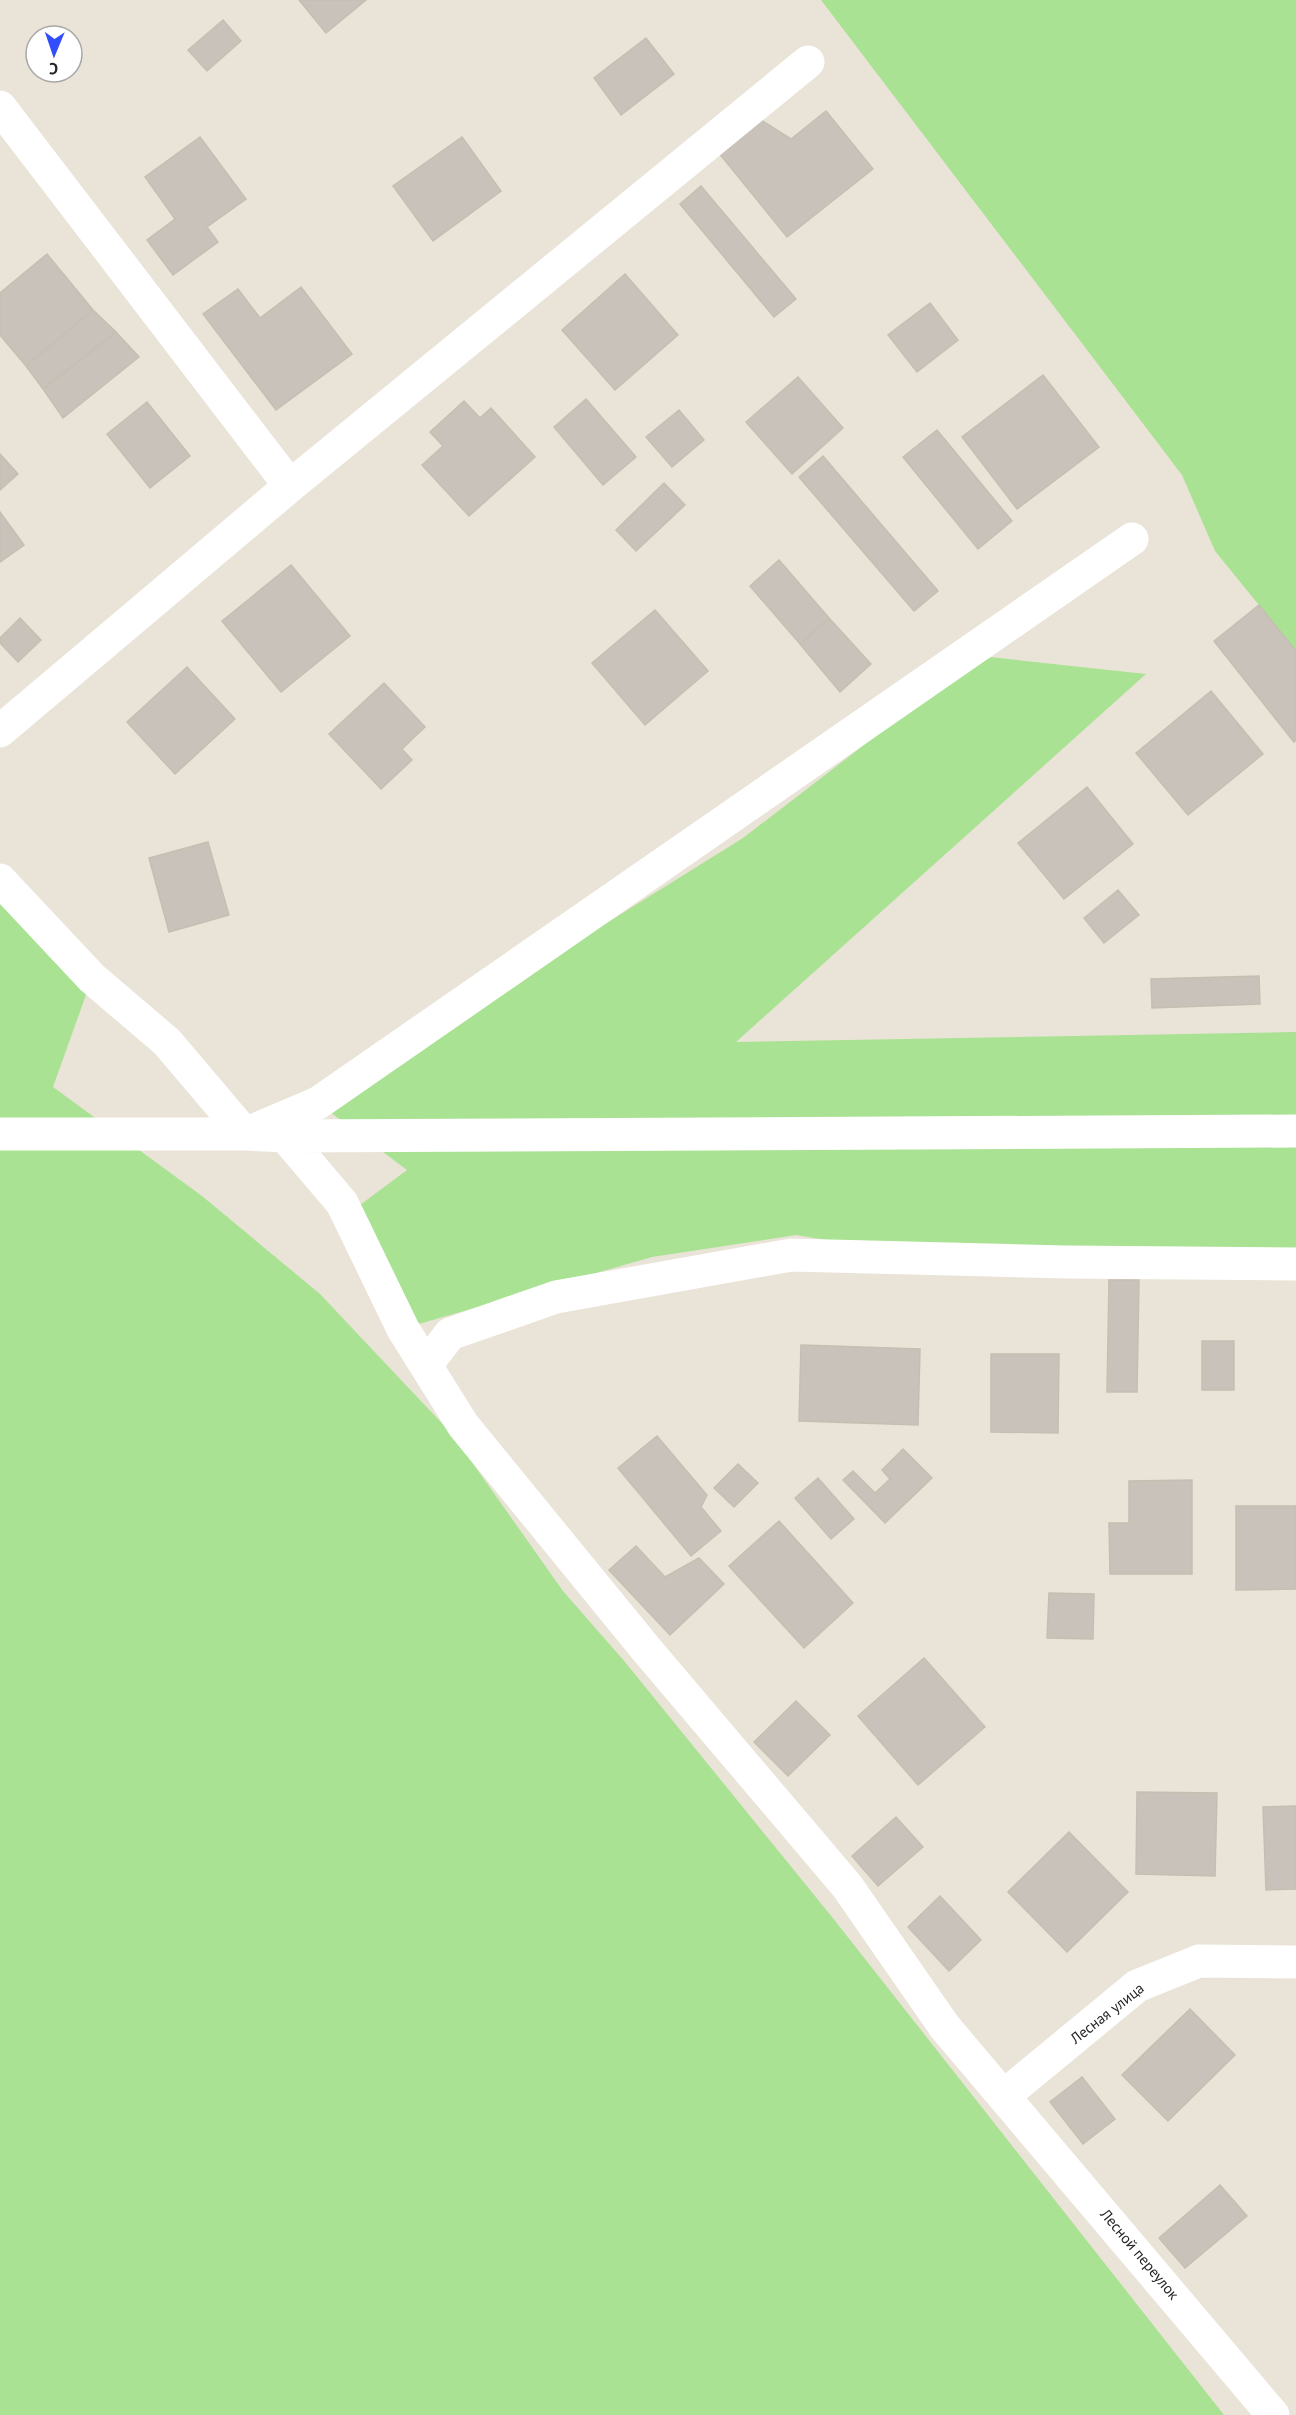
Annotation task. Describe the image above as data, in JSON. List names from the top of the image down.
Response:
{
  "streets": {
    "street": ["Лесная улица", "Лесной переулок"]
  },
  "crossings": [
    ["Лесная улица", "Лесной переулок"]
  ],
  "north": "bottom"
}
